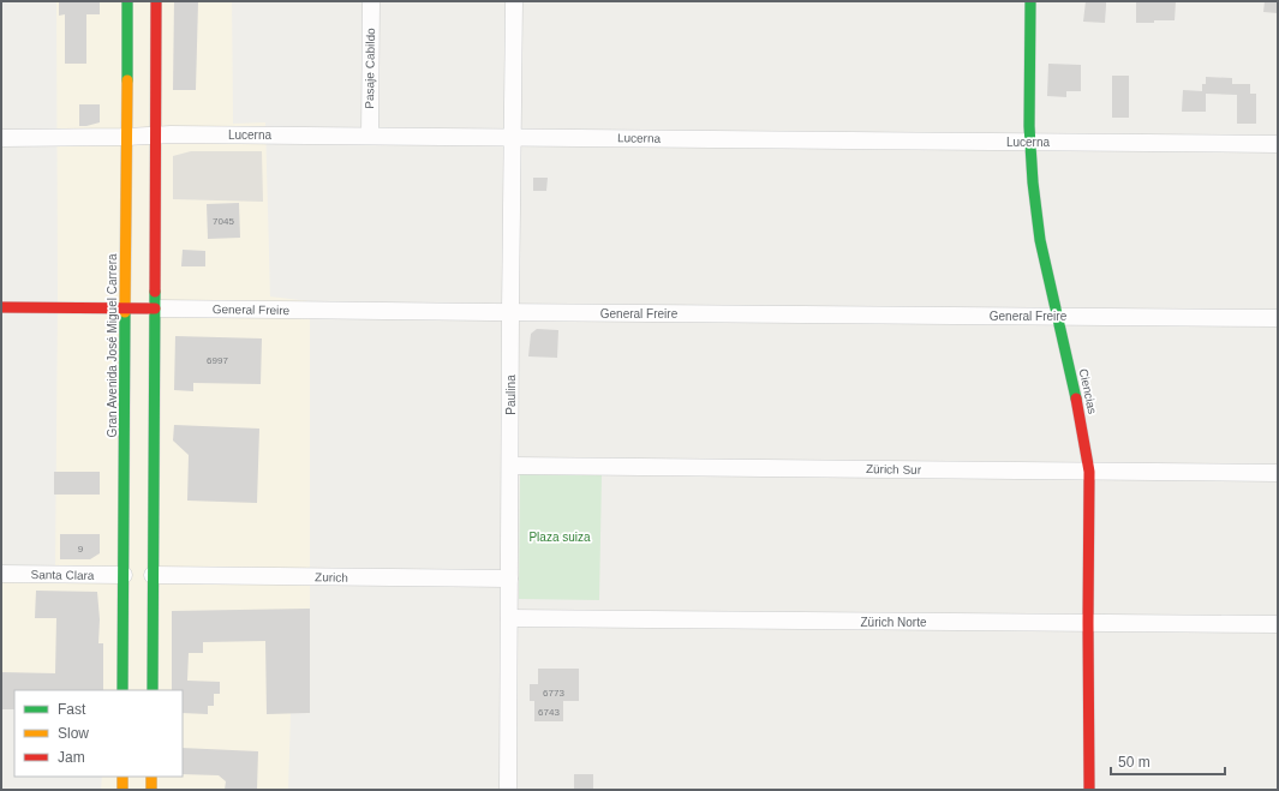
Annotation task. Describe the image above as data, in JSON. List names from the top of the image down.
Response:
{
  "streets": {
    "main road": ["General Freire", "Gran Avenida José Miguel Carrera", "Ciencias"],
    "street": [
      "Pasaje Cabildo",
      "Lucerna",
      "Paulina",
      "Zürich Sur",
      "Santa Clara",
      "Zurich",
      "Zürich Norte"
    ]
  },
  "crossings": [
    ["Pasaje Cabildo", "Lucerna"],
    ["Lucerna", "Gran Avenida José Miguel Carrera"],
    ["Lucerna", "Ciencias"],
    ["Lucerna", "Paulina"],
    ["General Freire", "Gran Avenida José Miguel Carrera"],
    ["General Freire", "Ciencias"],
    ["General Freire", "Paulina"],
    ["Gran Avenida José Miguel Carrera", "Santa Clara"],
    ["Ciencias", "Zürich Sur"],
    ["Ciencias", "Zürich Norte"],
    ["Paulina", "Zürich Sur"],
    ["Paulina", "Zurich"],
    ["Paulina", "Zürich Norte"]
  ],
  "parks": ["Plaza suiza"],
  "house_numbers": [
    "7045",
    "6997",
    "9",
    "6773",
    "6743"
  ],
  "legend": ["Fast", "Slow", "Jam"],
  "scale_bar": "50 m"
}
